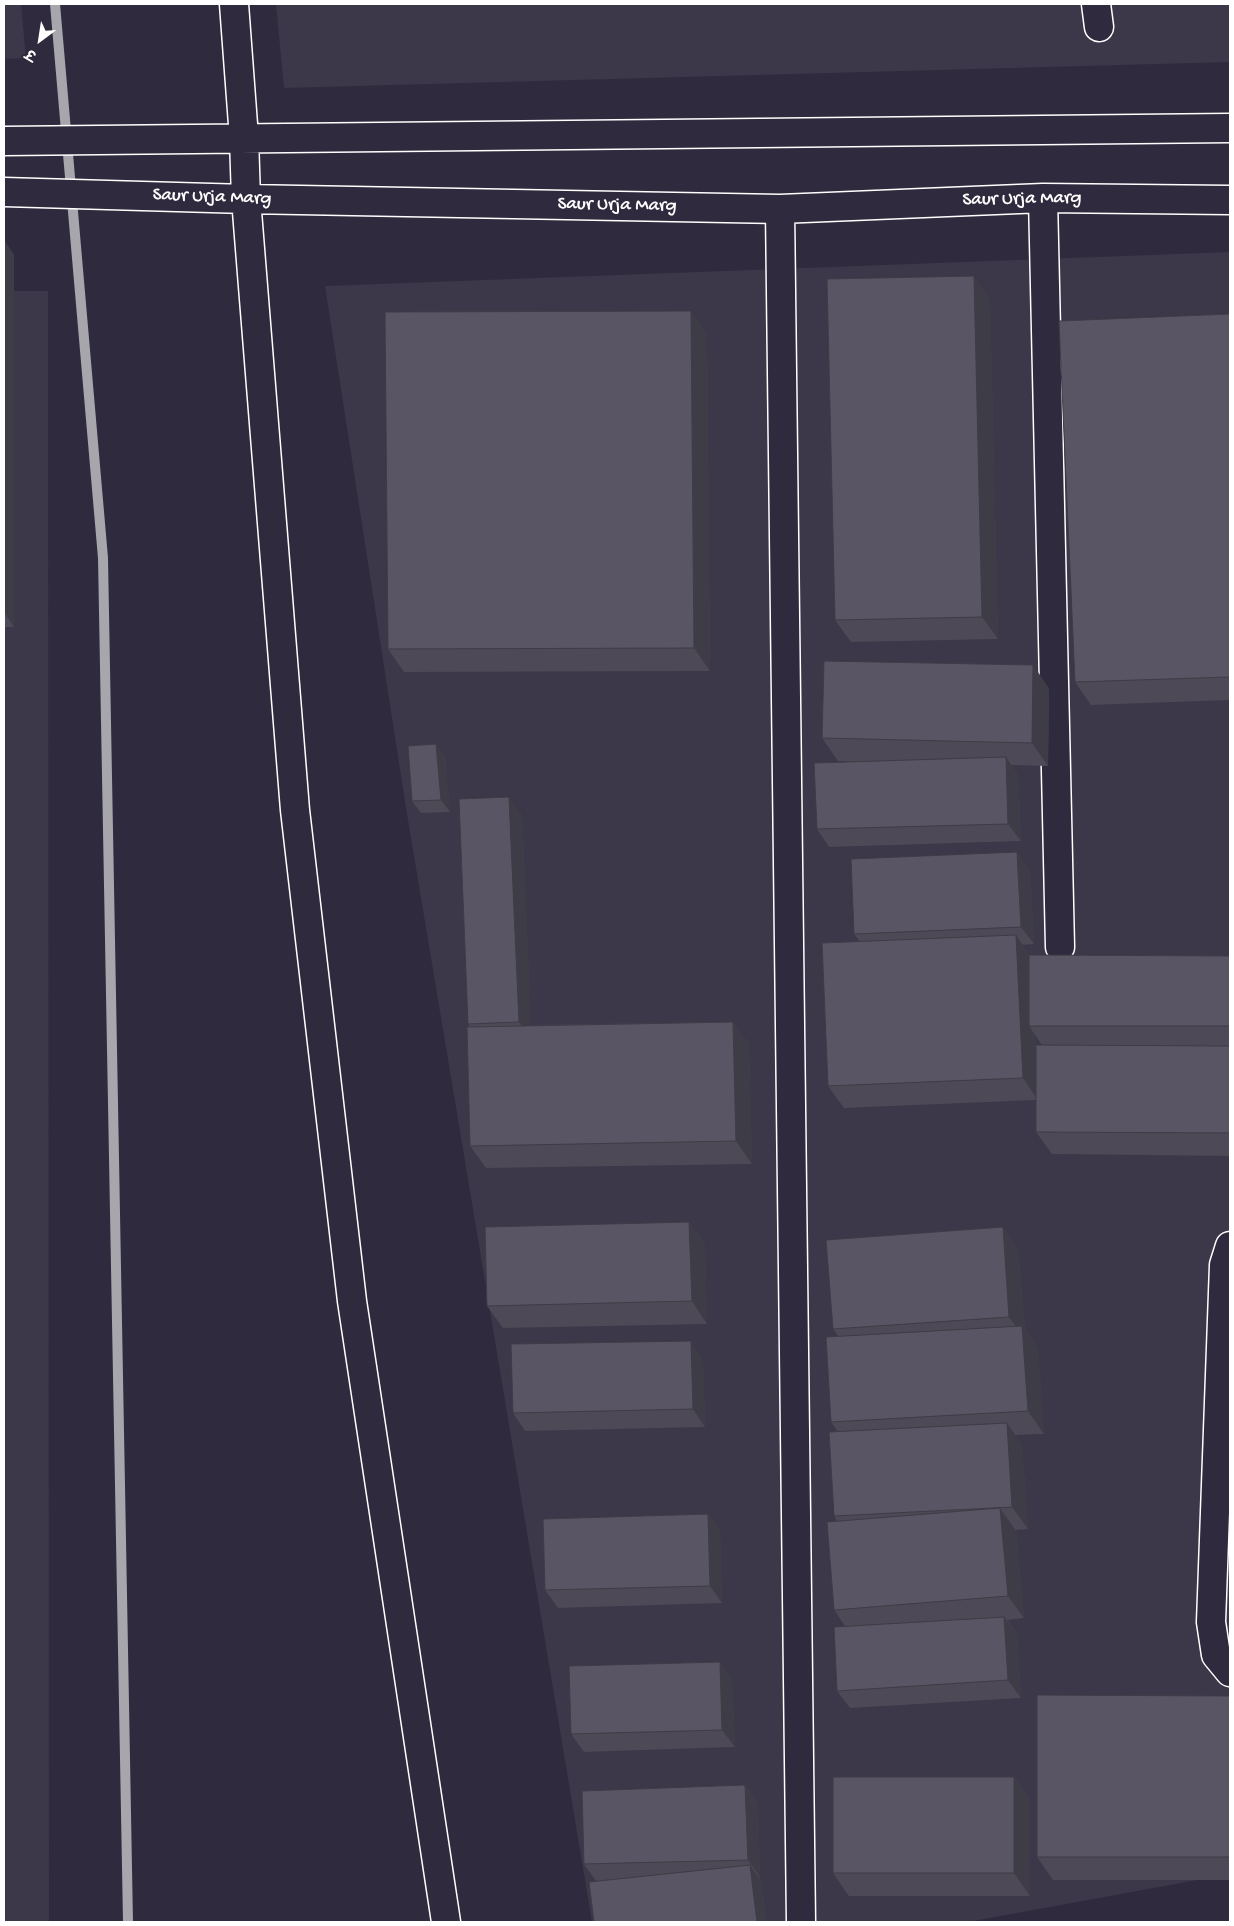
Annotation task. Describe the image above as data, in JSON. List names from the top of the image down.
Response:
{
  "streets": {
    "street": ["Saur Urja Marg"]
  },
  "north": "bottom left"
}
